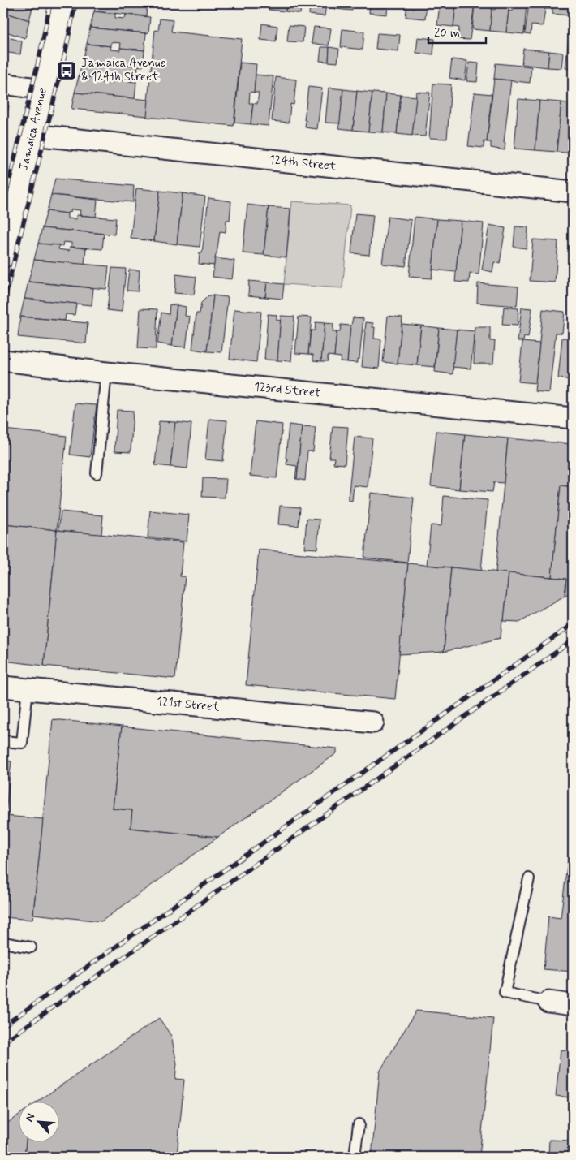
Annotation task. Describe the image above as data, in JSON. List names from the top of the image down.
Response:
{
  "streets": {
    "main road": ["Jamaica Avenue"],
    "street": ["124th Street", "123rd Street", "121st Street"]
  },
  "crossings": [
    ["Jamaica Avenue", "124th Street"]
  ],
  "places": {
    "bus stop": ["Jamaica Avenue & 124th Street"]
  },
  "scale_bar": "20 m",
  "north": "top left"
}
